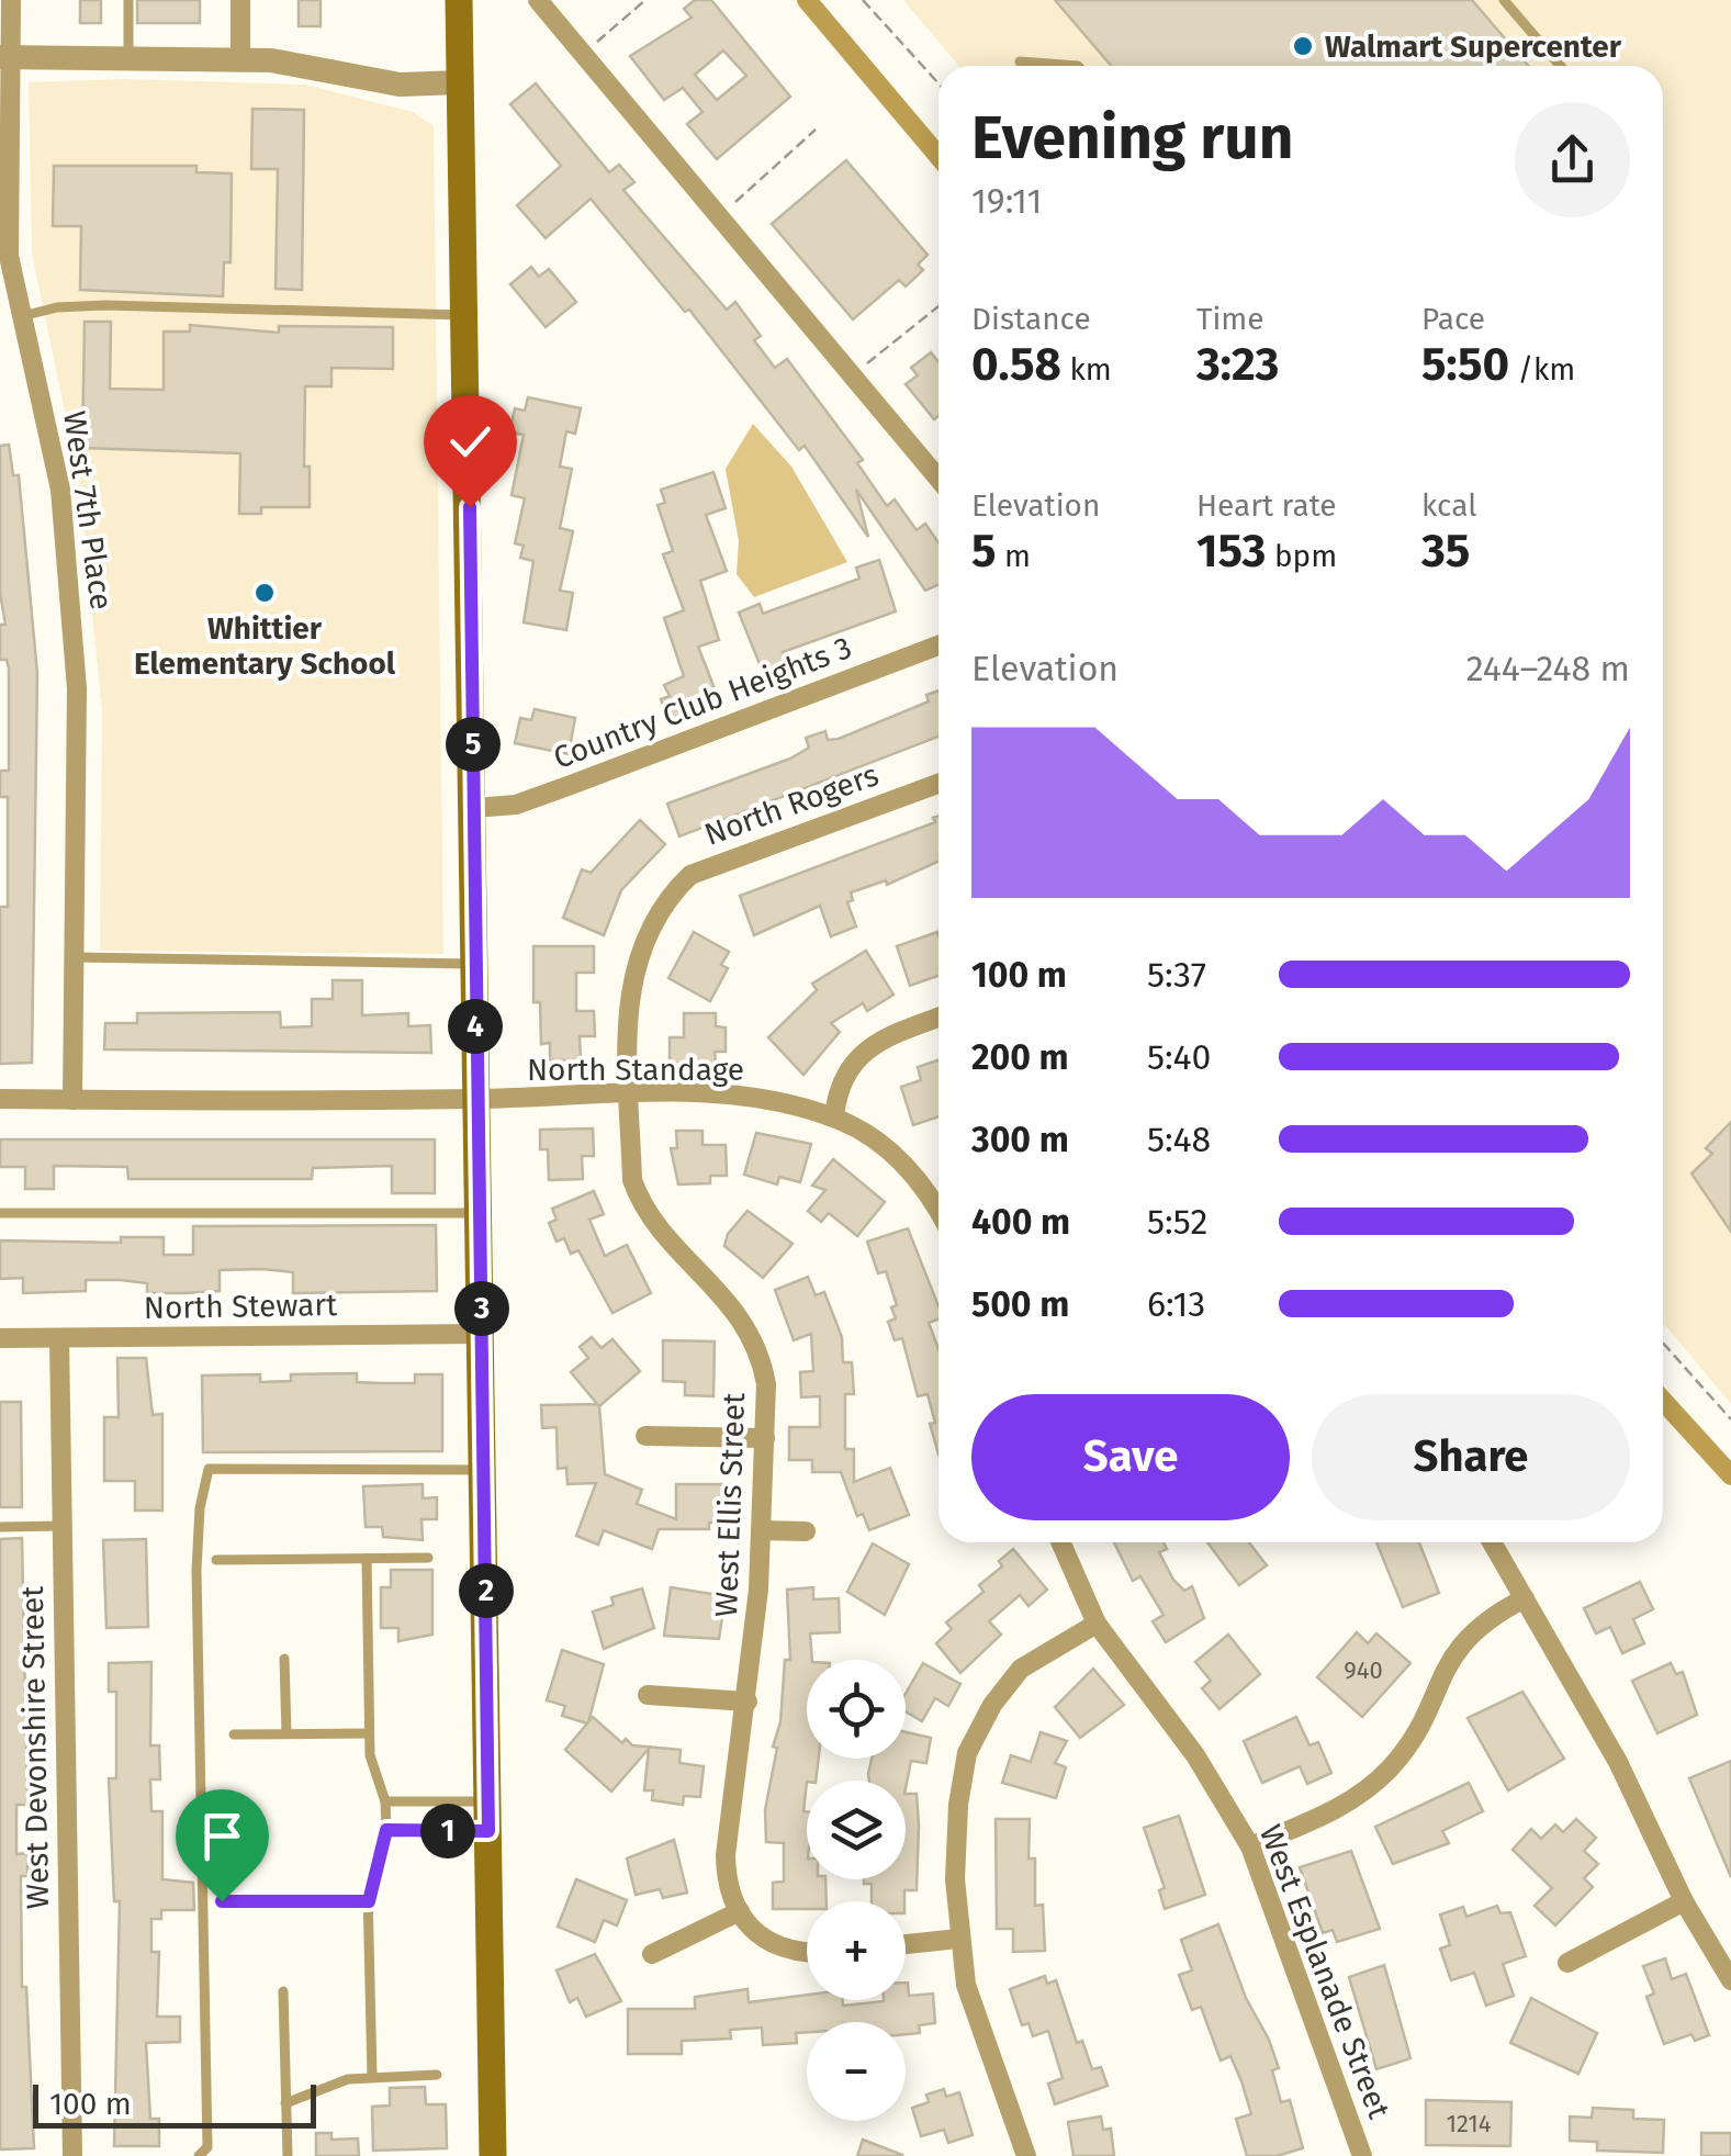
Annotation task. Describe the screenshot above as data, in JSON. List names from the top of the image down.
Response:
{
  "streets": {
    "street": [
      "West 7th Place",
      "Country Club Heights 3",
      "North Rogers",
      "North Standage",
      "North Stewart",
      "West Ellis Street",
      "West Devonshire Street",
      "West Esplanade Street"
    ]
  },
  "crossings": [
    ["West 7th Place", "North Standage"],
    ["North Rogers", "North Standage"],
    ["North Rogers", "West Ellis Street"],
    ["North Standage", "West Ellis Street"],
    ["North Stewart", "West Devonshire Street"]
  ],
  "places": ["Walmart Supercenter", "Whittier Elementary School"],
  "house_numbers": ["940", "1214"],
  "scale_bar": "100 m",
  "page": {
    "heading": ["Evening run", "19:11"],
    "stats": [
      ["Distance", "0.58 km"],
      ["Time", "3:23"],
      ["Pace", "5:50 /km"],
      ["Elevation", "5 m"],
      ["Heart rate", "153 bpm"],
      ["kcal", "35"]
    ],
    "chart": ["Elevation", "244–248 m"],
    "pins": [
      "5",
      "4",
      "3",
      "2",
      "1"
    ],
    "list": [
      {
        "name": "100 m",
        "note": "5:37"
      },
      {
        "name": "200 m",
        "note": "5:40"
      },
      {
        "name": "300 m",
        "note": "5:48"
      },
      {
        "name": "400 m",
        "note": "5:52"
      },
      {
        "name": "500 m",
        "note": "6:13"
      }
    ],
    "buttons": ["Save", "Share"],
    "map_buttons": ["+", "−"],
    "scale": "100 m"
  }
}
